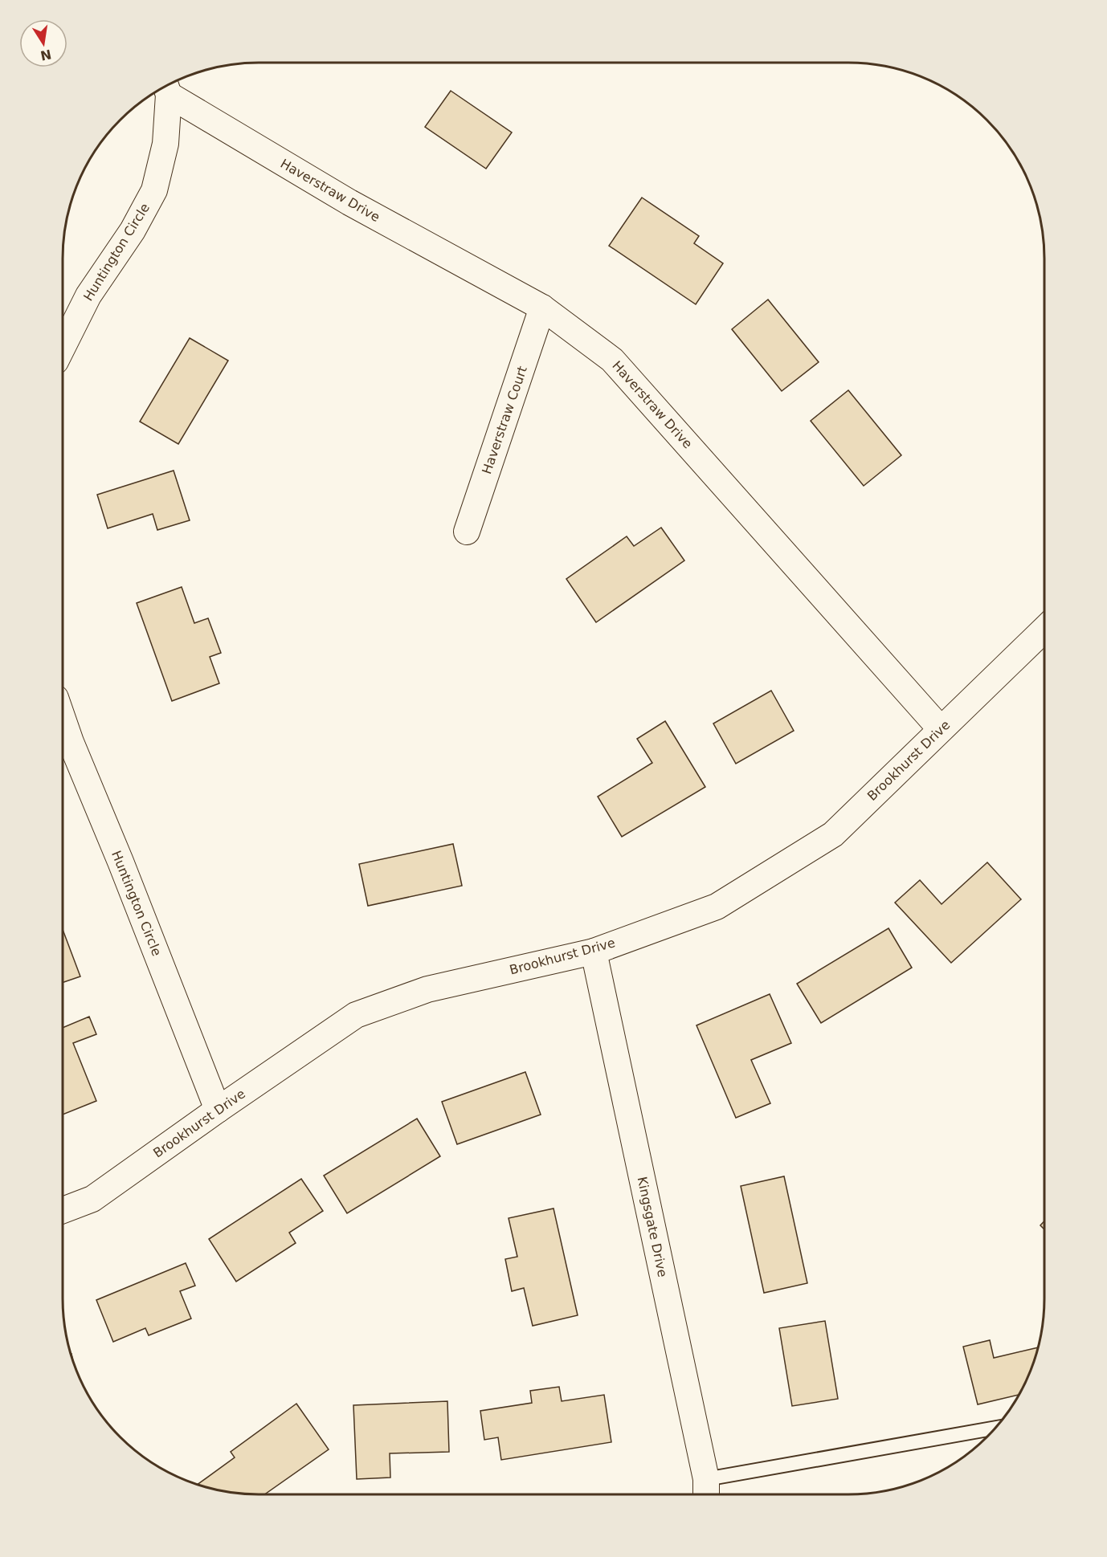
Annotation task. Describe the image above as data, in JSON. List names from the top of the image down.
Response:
{
  "streets": {
    "street": [
      "Haverstraw Drive",
      "Huntington Circle",
      "Haverstraw Court",
      "Brookhurst Drive",
      "Kingsgate Drive"
    ]
  },
  "crossings": [
    ["Haverstraw Drive", "Huntington Circle"],
    ["Haverstraw Drive", "Haverstraw Court"],
    ["Haverstraw Drive", "Brookhurst Drive"],
    ["Huntington Circle", "Brookhurst Drive"],
    ["Brookhurst Drive", "Kingsgate Drive"]
  ],
  "north": "bottom"
}
